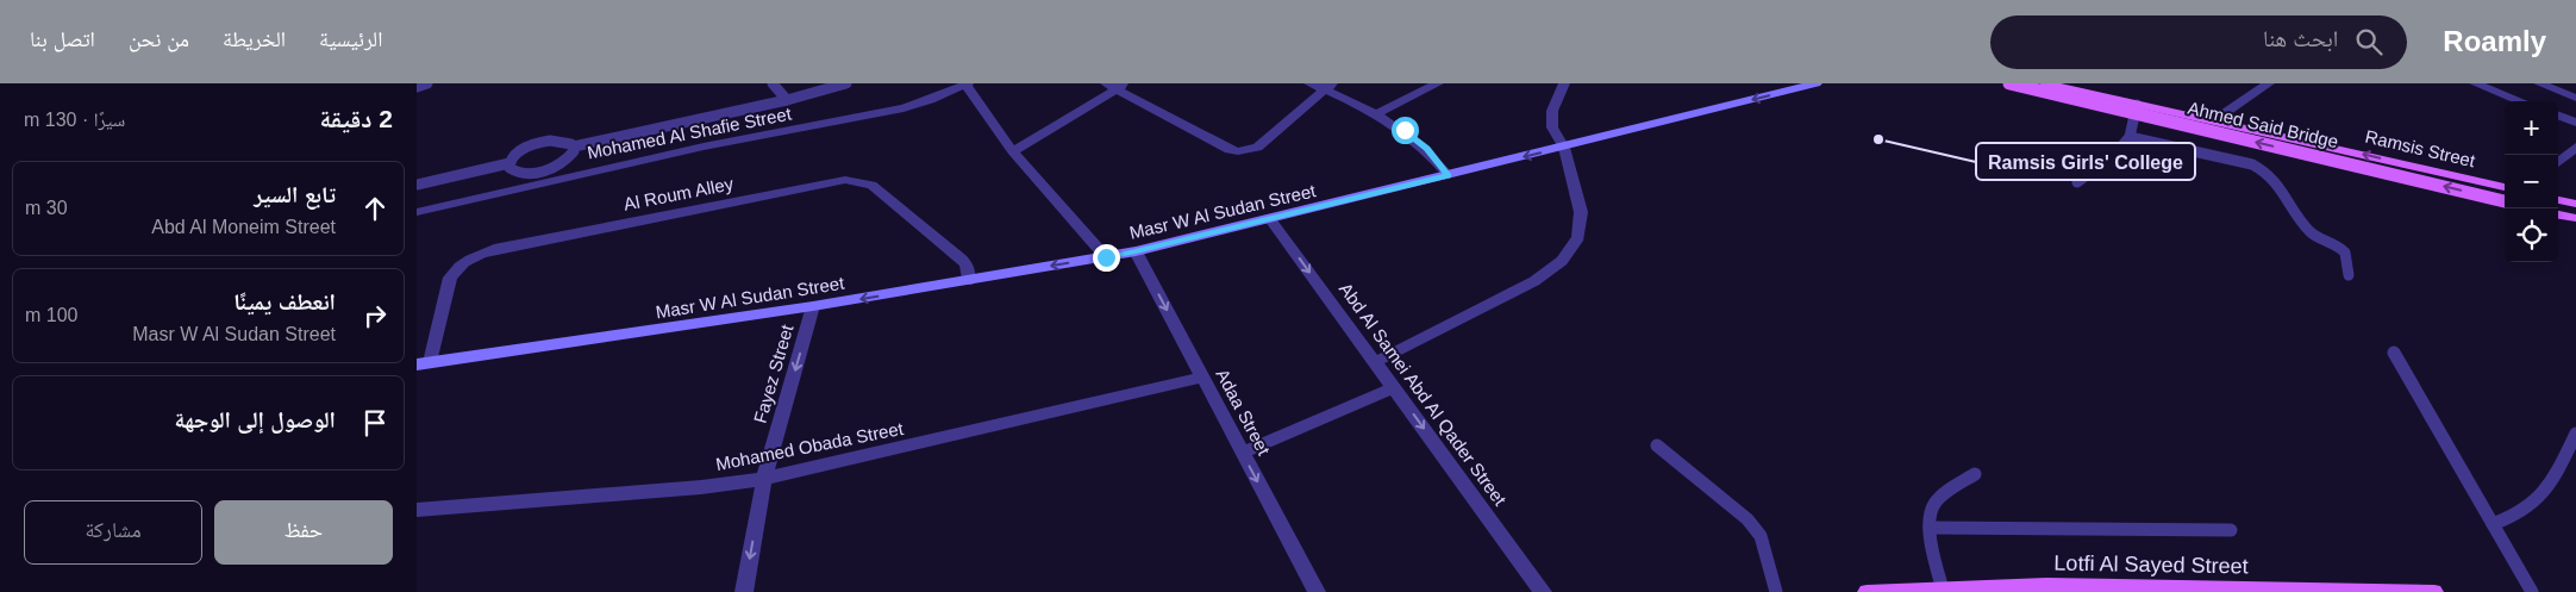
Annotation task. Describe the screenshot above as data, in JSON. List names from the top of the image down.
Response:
{
  "streets": {
    "main road": [
      "Ahmed Said Bridge",
      "Ramsis Street",
      "Masr W Al Sudan Street",
      "Lotfi Al Sayed Street"
    ],
    "street": [
      "Mohamed Al Shafie Street",
      "Al Roum Alley",
      "Fayez Street",
      "Abd Al Samei Abd Al Qader Street",
      "Adaa Street",
      "Mohamed Obada Street"
    ]
  },
  "crossings": [
    ["Al Roum Alley", "Masr W Al Sudan Street"],
    ["Masr W Al Sudan Street", "Fayez Street"],
    ["Masr W Al Sudan Street", "Abd Al Samei Abd Al Qader Street"],
    ["Masr W Al Sudan Street", "Adaa Street"],
    ["Fayez Street", "Mohamed Obada Street"],
    ["Adaa Street", "Mohamed Obada Street"]
  ],
  "one_way": [
    "Ahmed Said Bridge",
    "Ramsis Street",
    "Masr W Al Sudan Street",
    "Fayez Street",
    "Abd Al Samei Abd Al Qader Street",
    "Adaa Street"
  ],
  "places": ["Ramsis Girls' College"],
  "page": {
    "header": "Roamly",
    "search": "ابحث هنا",
    "nav": [
      "الرئيسية",
      "الخريطة",
      "من نحن",
      "اتصل بنا"
    ],
    "heading": ["2 دقيقة", "سيرًا · 130 m"],
    "map_buttons": ["+", "−"],
    "list": [
      ["تابع السير", "Abd Al Moneim Street", "30 m"],
      ["انعطف يمينًا", "Masr W Al Sudan Street", "100 m"],
      "الوصول إلى الوجهة"
    ],
    "buttons": ["حفظ", "مشاركة"]
  }
}
